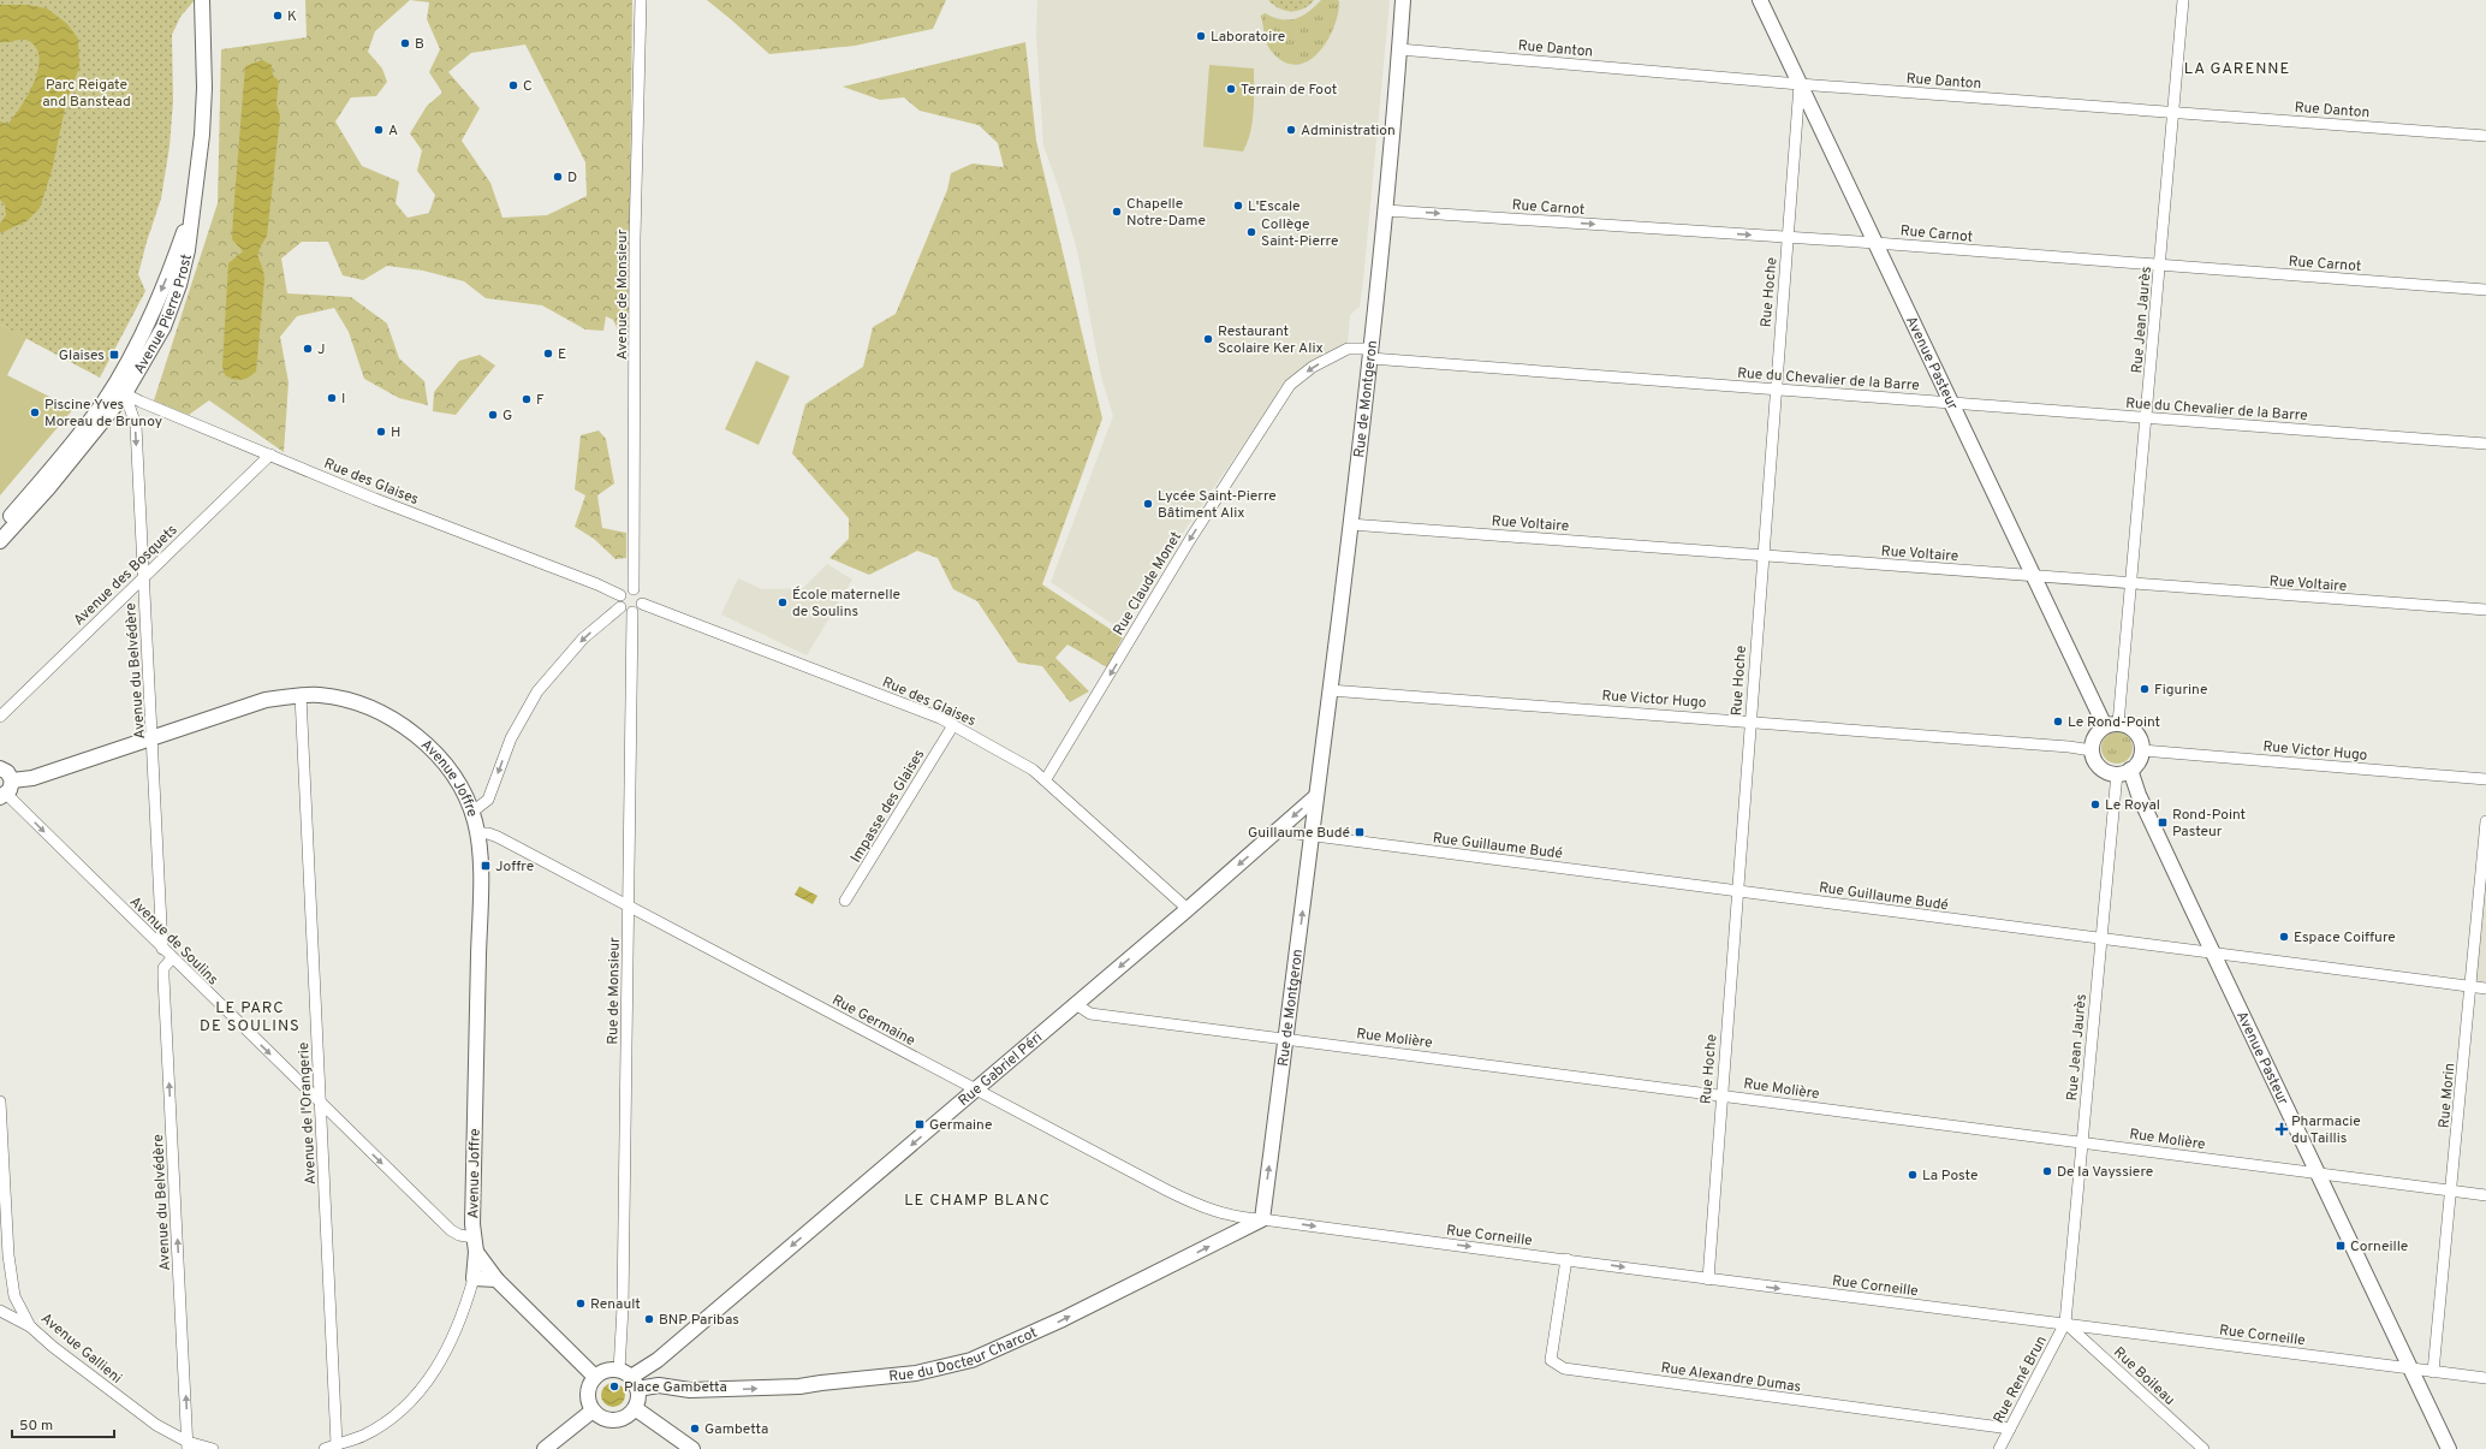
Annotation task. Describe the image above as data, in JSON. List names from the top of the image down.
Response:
{
  "streets": {
    "street": [
      "Rue Danton",
      "Rue Carnot",
      "Rue Hoche",
      "Avenue de Monsieur",
      "Avenue Pierre Prost",
      "Rue Jean Jaurès",
      "Avenue Pasteur",
      "Rue du Chevalier de la Barre",
      "Rue de Montgeron",
      "Rue des Glaises",
      "Rue Voltaire",
      "Avenue des Bosquets",
      "Rue Claude Monet",
      "Avenue du Belvédère",
      "Rue Victor Hugo",
      "Avenue Joffre",
      "Impasse des Glaises",
      "Rue Guillaume Budé",
      "Avenue de Soulins",
      "Rue de Monsieur",
      "Rue Germaine",
      "Rue Molière",
      "Rue Gabriel Péri",
      "Rue Morin",
      "Avenue de l'Orangerie",
      "Rue Corneille",
      "Avenue Gallieni",
      "Rue du Docteur Charcot",
      "Rue Boileau",
      "Rue Alexandre Dumas",
      "Rue René Brun"
    ]
  },
  "crossings": [
    ["Rue Danton", "Rue Hoche"],
    ["Rue Danton", "Rue Jean Jaurès"],
    ["Rue Danton", "Avenue Pasteur"],
    ["Rue Danton", "Rue de Montgeron"],
    ["Rue Carnot", "Rue Hoche"],
    ["Rue Carnot", "Rue Jean Jaurès"],
    ["Rue Carnot", "Avenue Pasteur"],
    ["Rue Carnot", "Rue de Montgeron"],
    ["Rue Hoche", "Avenue Pasteur"],
    ["Rue Hoche", "Rue du Chevalier de la Barre"],
    ["Rue Hoche", "Rue Voltaire"],
    ["Rue Hoche", "Rue Victor Hugo"],
    ["Rue Hoche", "Rue Guillaume Budé"],
    ["Rue Hoche", "Rue Molière"],
    ["Rue Hoche", "Rue Corneille"],
    ["Avenue de Monsieur", "Rue des Glaises"],
    ["Avenue de Monsieur", "Rue de Monsieur"],
    ["Avenue Pierre Prost", "Rue des Glaises"],
    ["Avenue Pierre Prost", "Avenue du Belvédère"],
    ["Rue Jean Jaurès", "Avenue Pasteur"],
    ["Rue Jean Jaurès", "Rue du Chevalier de la Barre"],
    ["Rue Jean Jaurès", "Rue Voltaire"],
    ["Rue Jean Jaurès", "Rue Victor Hugo"],
    ["Rue Jean Jaurès", "Rue Guillaume Budé"],
    ["Rue Jean Jaurès", "Rue Molière"],
    ["Rue Jean Jaurès", "Rue Corneille"],
    ["Rue Jean Jaurès", "Rue Boileau"],
    ["Rue Jean Jaurès", "Rue René Brun"],
    ["Avenue Pasteur", "Rue du Chevalier de la Barre"],
    ["Avenue Pasteur", "Rue Voltaire"],
    ["Avenue Pasteur", "Rue Victor Hugo"],
    ["Avenue Pasteur", "Rue Guillaume Budé"],
    ["Avenue Pasteur", "Rue Molière"],
    ["Avenue Pasteur", "Rue Corneille"],
    ["Rue du Chevalier de la Barre", "Rue de Montgeron"],
    ["Rue du Chevalier de la Barre", "Rue Claude Monet"],
    ["Rue de Montgeron", "Rue Voltaire"],
    ["Rue de Montgeron", "Rue Claude Monet"],
    ["Rue de Montgeron", "Rue Victor Hugo"],
    ["Rue de Montgeron", "Rue Guillaume Budé"],
    ["Rue de Montgeron", "Rue Germaine"],
    ["Rue de Montgeron", "Rue Molière"],
    ["Rue de Montgeron", "Rue Corneille"],
    ["Rue de Montgeron", "Rue du Docteur Charcot"],
    ["Rue des Glaises", "Avenue des Bosquets"],
    ["Rue des Glaises", "Rue Claude Monet"],
    ["Rue des Glaises", "Avenue du Belvédère"],
    ["Rue des Glaises", "Impasse des Glaises"],
    ["Rue des Glaises", "Rue de Monsieur"],
    ["Rue des Glaises", "Rue Gabriel Péri"],
    ["Avenue des Bosquets", "Avenue du Belvédère"],
    ["Avenue du Belvédère", "Avenue Joffre"],
    ["Avenue du Belvédère", "Avenue de Soulins"],
    ["Avenue du Belvédère", "Avenue Gallieni"],
    ["Avenue Joffre", "Avenue de Soulins"],
    ["Avenue Joffre", "Rue de Monsieur"],
    ["Avenue Joffre", "Rue Germaine"],
    ["Avenue Joffre", "Rue Gabriel Péri"],
    ["Avenue Joffre", "Avenue de l'Orangerie"],
    ["Avenue Joffre", "Rue du Docteur Charcot"],
    ["Rue Guillaume Budé", "Rue Gabriel Péri"],
    ["Rue Guillaume Budé", "Rue Morin"],
    ["Avenue de Soulins", "Avenue de l'Orangerie"],
    ["Rue de Monsieur", "Rue Germaine"],
    ["Rue de Monsieur", "Rue Gabriel Péri"],
    ["Rue de Monsieur", "Rue du Docteur Charcot"],
    ["Rue Germaine", "Rue Gabriel Péri"],
    ["Rue Germaine", "Rue Corneille"],
    ["Rue Germaine", "Rue du Docteur Charcot"],
    ["Rue Molière", "Rue Gabriel Péri"],
    ["Rue Molière", "Rue Morin"],
    ["Rue Gabriel Péri", "Rue du Docteur Charcot"],
    ["Rue Morin", "Rue Corneille"],
    ["Rue Corneille", "Rue du Docteur Charcot"],
    ["Rue Corneille", "Rue Boileau"],
    ["Rue Corneille", "Rue Alexandre Dumas"],
    ["Rue Corneille", "Rue René Brun"],
    ["Rue Boileau", "Rue René Brun"],
    ["Rue Alexandre Dumas", "Rue René Brun"]
  ],
  "one_way": [
    "Rue Carnot",
    "Rue Claude Monet",
    "Avenue de Soulins",
    "Rue Gabriel Péri",
    "Rue Corneille",
    "Rue du Docteur Charcot"
  ],
  "districts": ["LA GARENNE", "LE PARC DE SOULINS", "LE CHAMP BLANC"],
  "parks": ["Parc Reigate and Banstead"],
  "places": {
    "other": [
      "K",
      "Laboratoire",
      "B",
      "C",
      "Terrain de Foot",
      "A",
      "Administration",
      "D",
      "L'Escale",
      "Chapelle Notre-Dame",
      "Collège Saint-Pierre",
      "Restaurant Scolaire Ker Alix",
      "J",
      "E",
      "I",
      "F",
      "Piscine Yves Moreau de Brunoy",
      "G",
      "H",
      "Lycée Saint-Pierre Bâtiment Alix",
      "École maternelle de Soulins",
      "Figurine",
      "Le Rond-Point",
      "Le Royal",
      "Espace Coiffure",
      "De la Vayssiere",
      "La Poste",
      "Renault",
      "BNP Paribas",
      "Place Gambetta",
      "Gambetta"
    ],
    "transit": [
      "Glaises",
      "Rond-Point Pasteur",
      "Guillaume Budé",
      "Joffre",
      "Germaine",
      "Corneille"
    ],
    "health": ["Pharmacie du Taillis"]
  },
  "scale_bar": "50 m"
}
